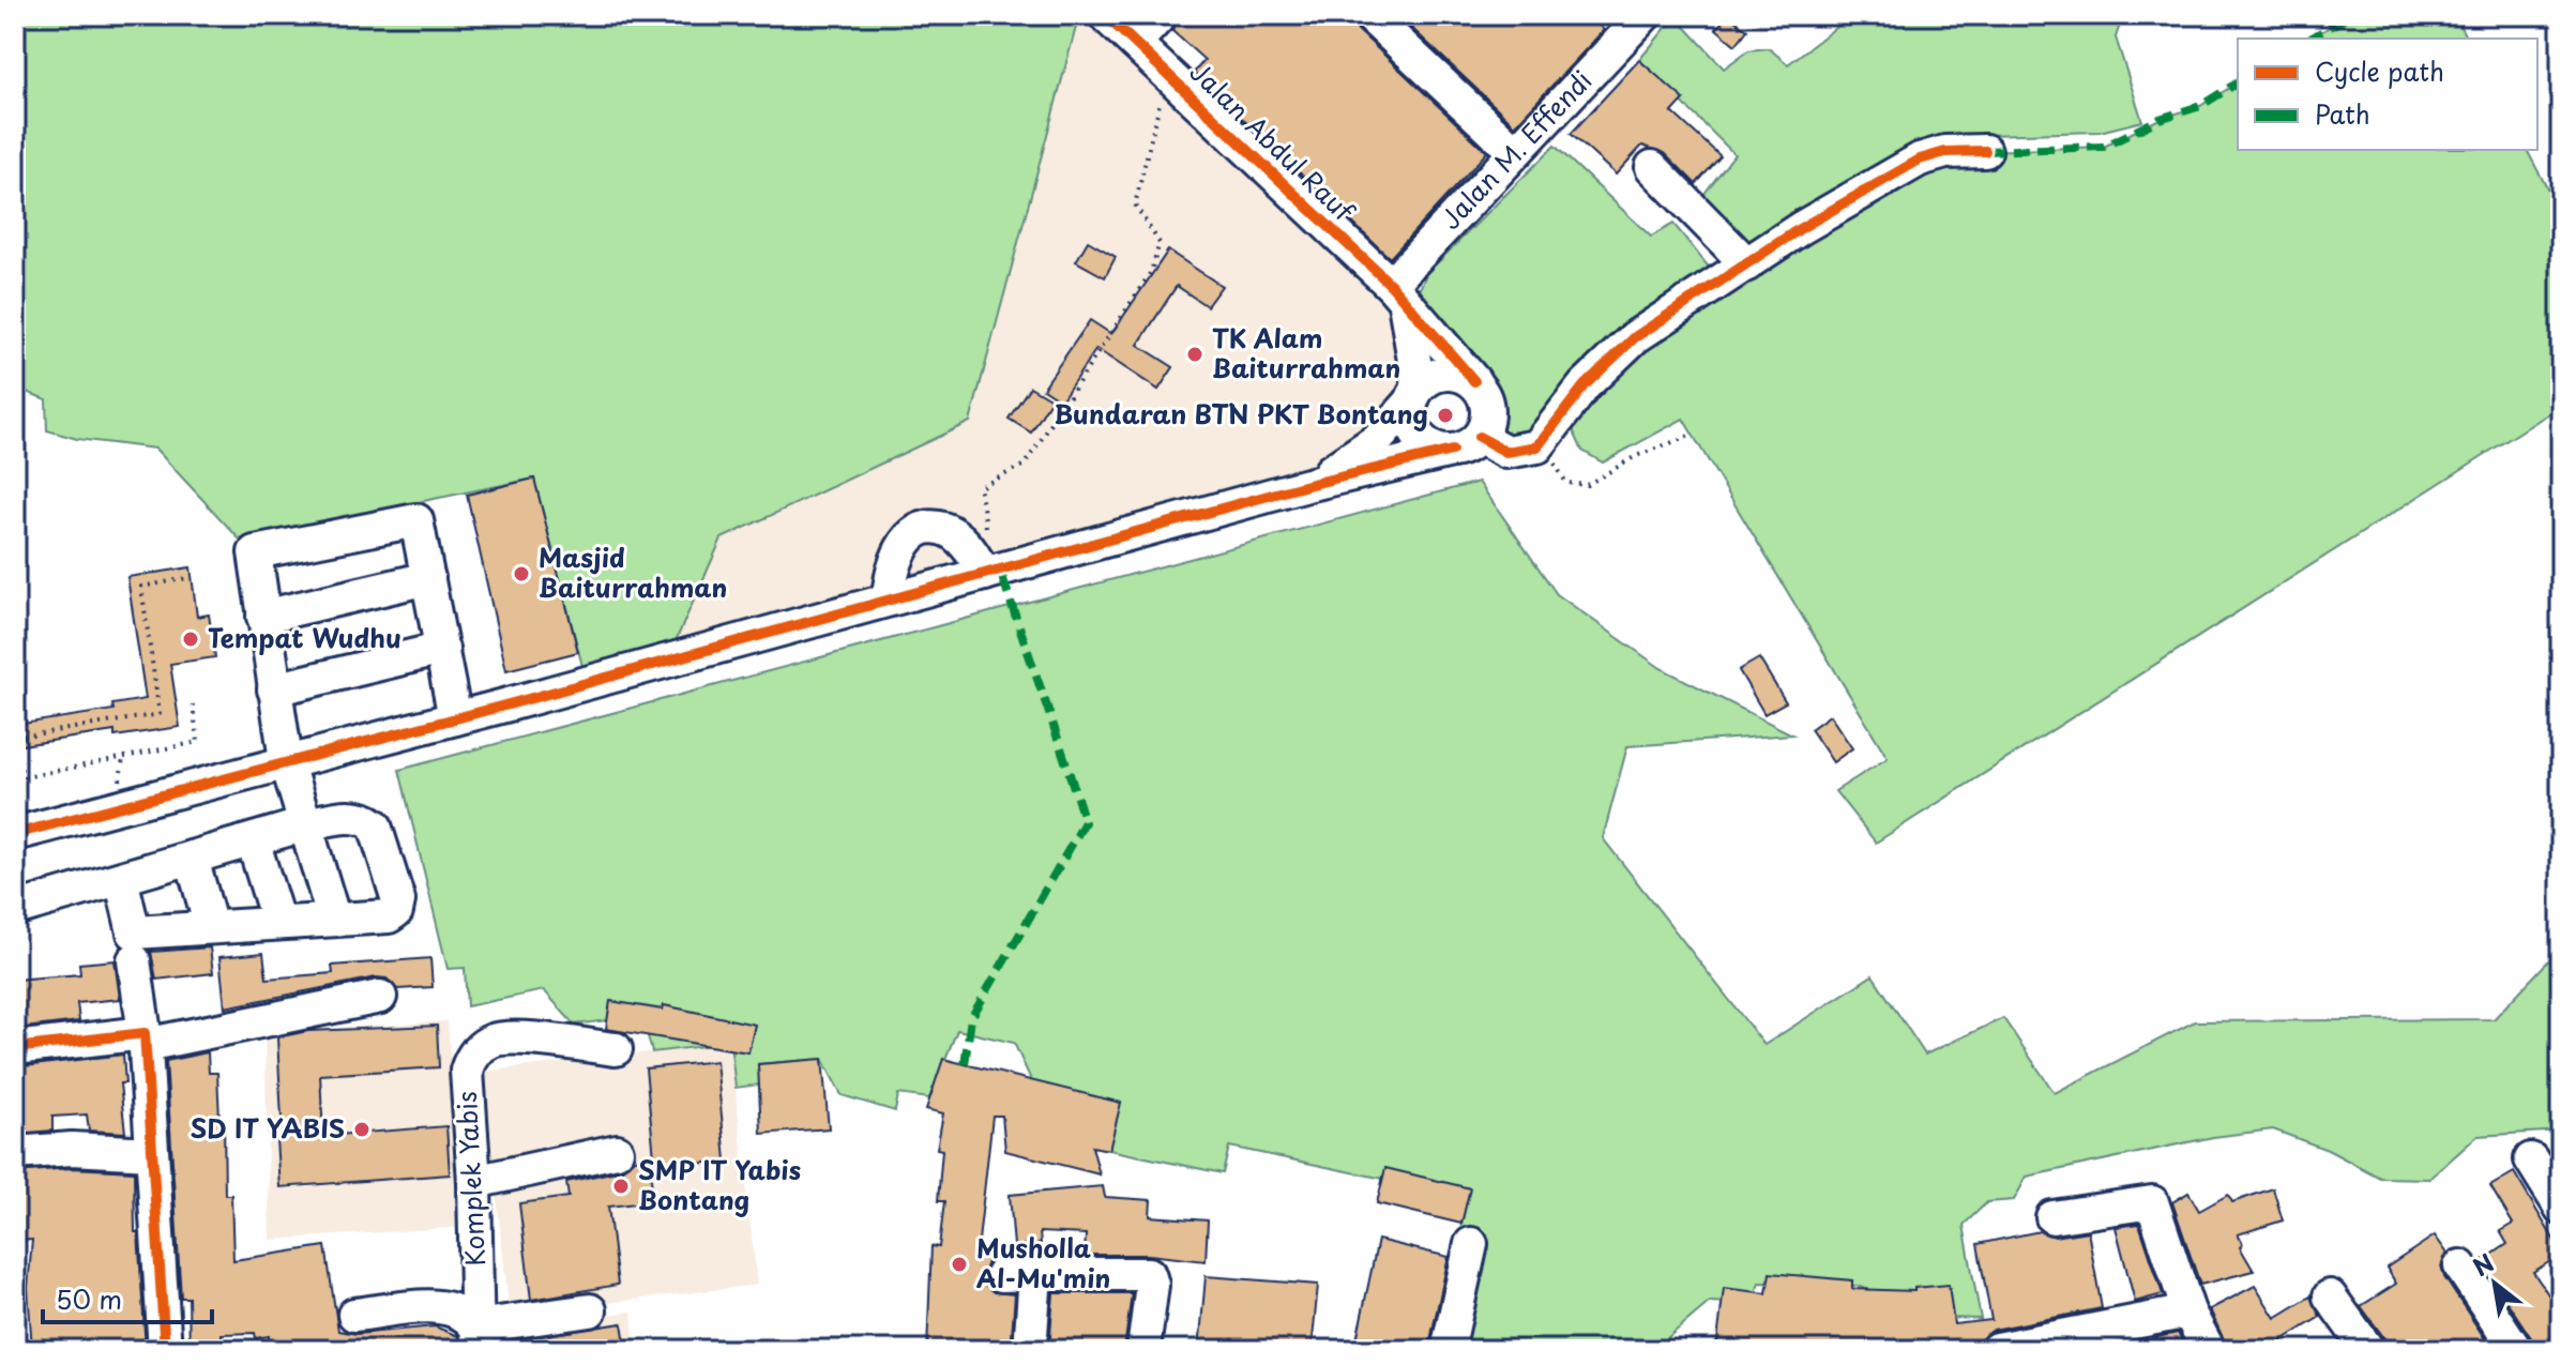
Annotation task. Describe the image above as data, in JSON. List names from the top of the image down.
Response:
{
  "streets": {
    "street": ["Jalan Abdul Rauf", "Jalan M. Effendi", "Komplek Yabis"]
  },
  "crossings": [
    ["Jalan Abdul Rauf", "Jalan M. Effendi"]
  ],
  "places": [
    "TK Alam Baiturrahman",
    "Bundaran BTN PKT Bontang",
    "Masjid Baiturrahman",
    "Tempat Wudhu",
    "SD IT YABIS",
    "SMP IT Yabis Bontang",
    "Musholla Al-Mu'min"
  ],
  "legend": ["Cycle path", "Path"],
  "scale_bar": "50 m",
  "north": "top left"
}
